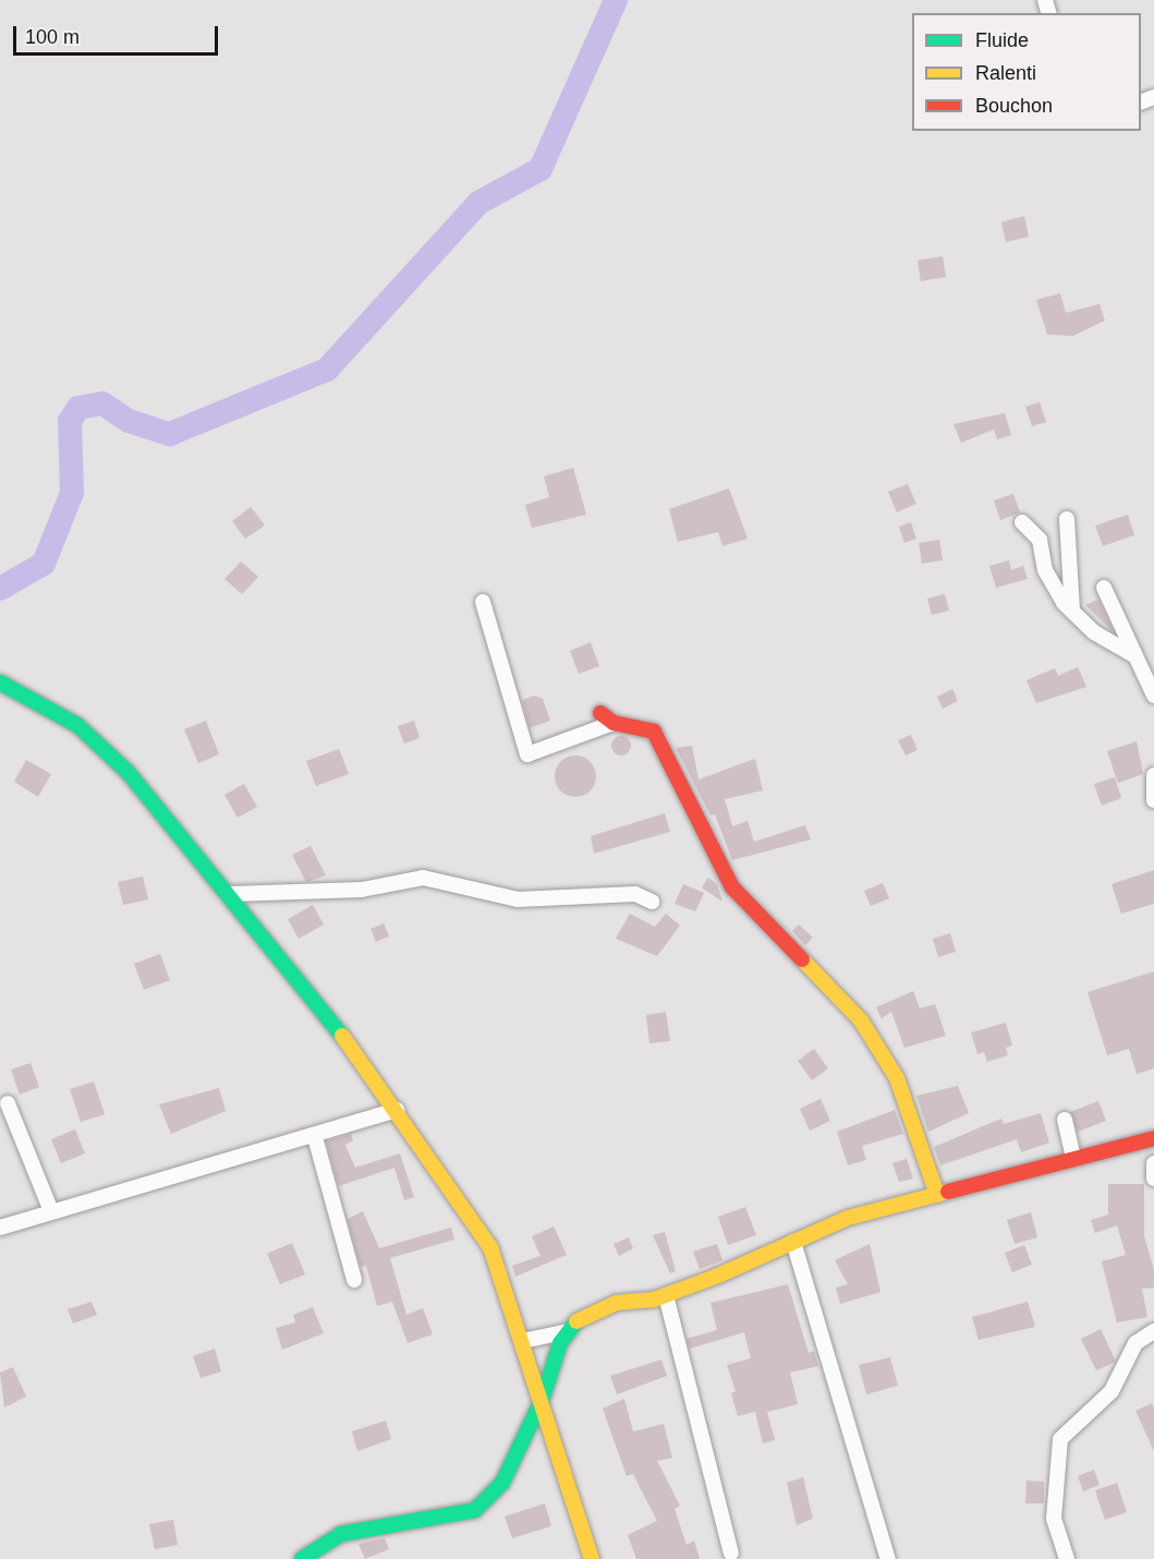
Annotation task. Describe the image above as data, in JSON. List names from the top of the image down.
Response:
{
  "legend": ["Fluide", "Ralenti", "Bouchon"],
  "scale_bar": "100 m"
}
